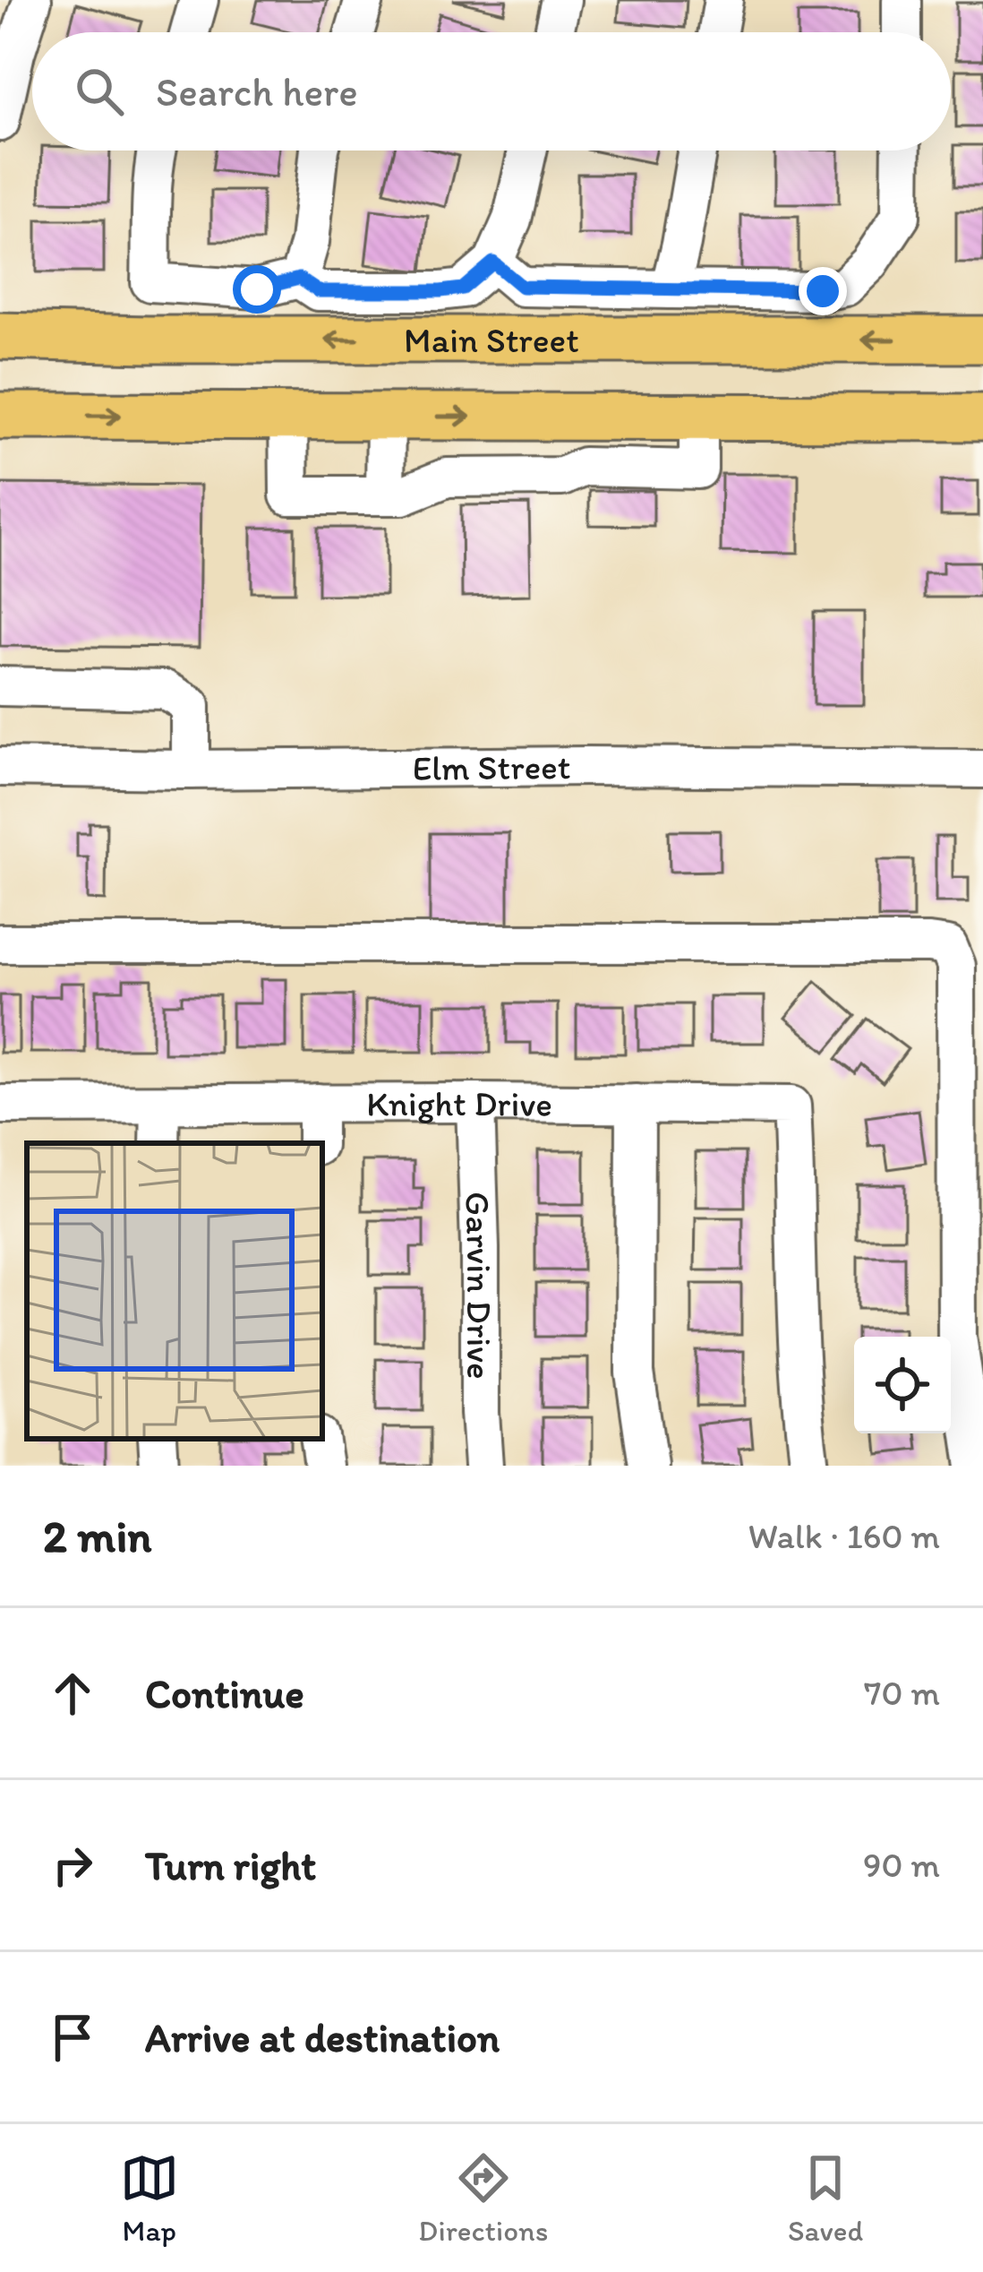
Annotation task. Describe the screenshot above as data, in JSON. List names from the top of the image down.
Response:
{
  "streets": {
    "main road": ["Main Street"],
    "street": ["Elm Street", "Knight Drive", "Garvin Drive"]
  },
  "crossings": [
    ["Knight Drive", "Garvin Drive"]
  ],
  "page": {
    "search": "Search here",
    "heading": ["2 min", "Walk · 160 m"],
    "list": [
      ["Continue", "70 m"],
      ["Turn right", "90 m"],
      "Arrive at destination"
    ],
    "nav": ["Map", "Directions", "Saved"]
  }
}
